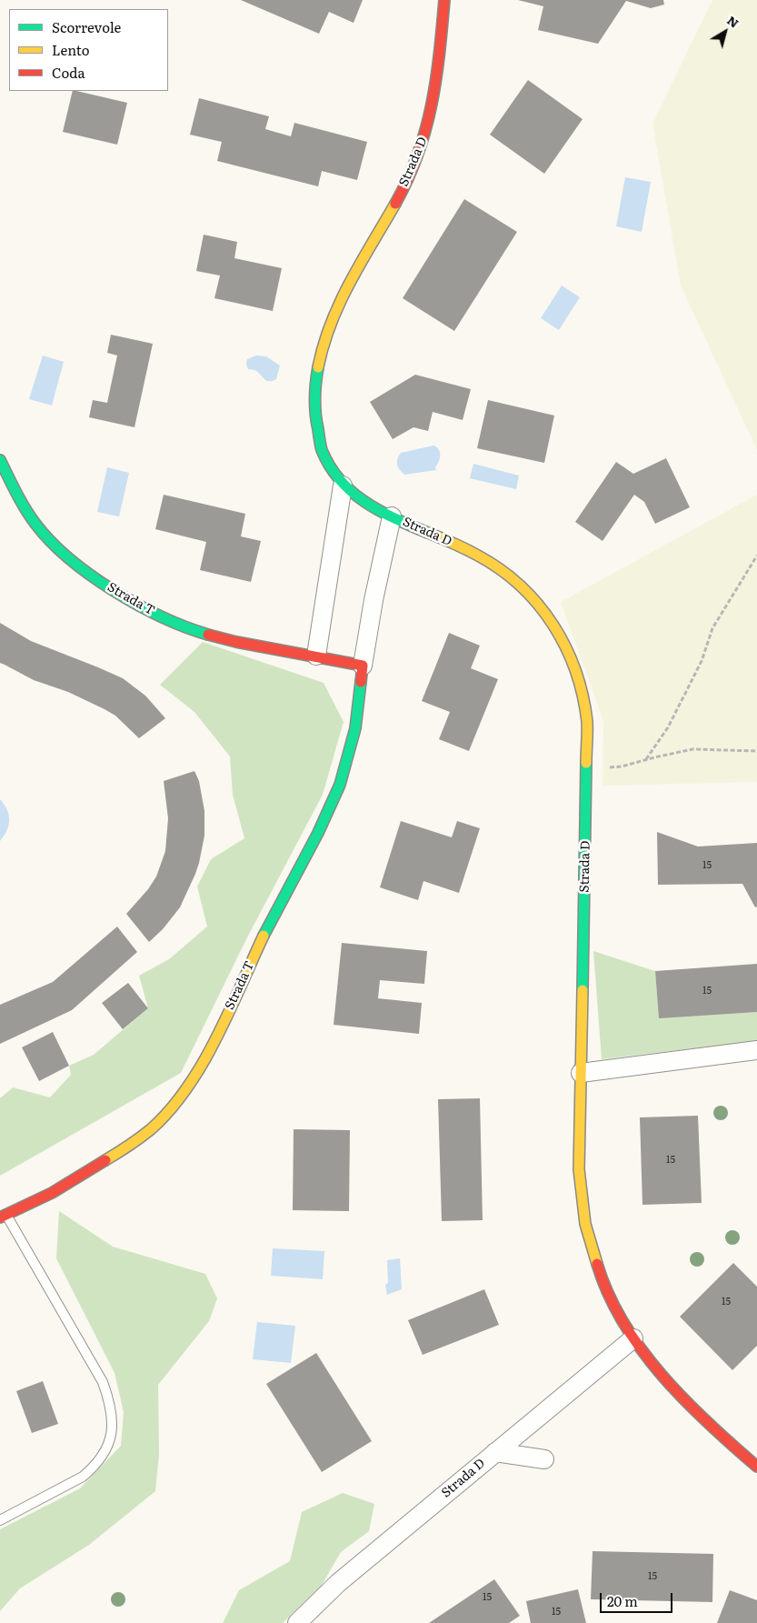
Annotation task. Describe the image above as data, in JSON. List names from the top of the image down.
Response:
{
  "streets": {
    "street": ["Strada D", "Strada T"]
  },
  "crossings": [
    ["Strada D", "Strada T"]
  ],
  "house_numbers": [
    "15",
    "15",
    "15",
    "15",
    "15",
    "15",
    "15"
  ],
  "legend": ["Scorrevole", "Lento", "Coda"],
  "scale_bar": "20 m",
  "north": "top right"
}
